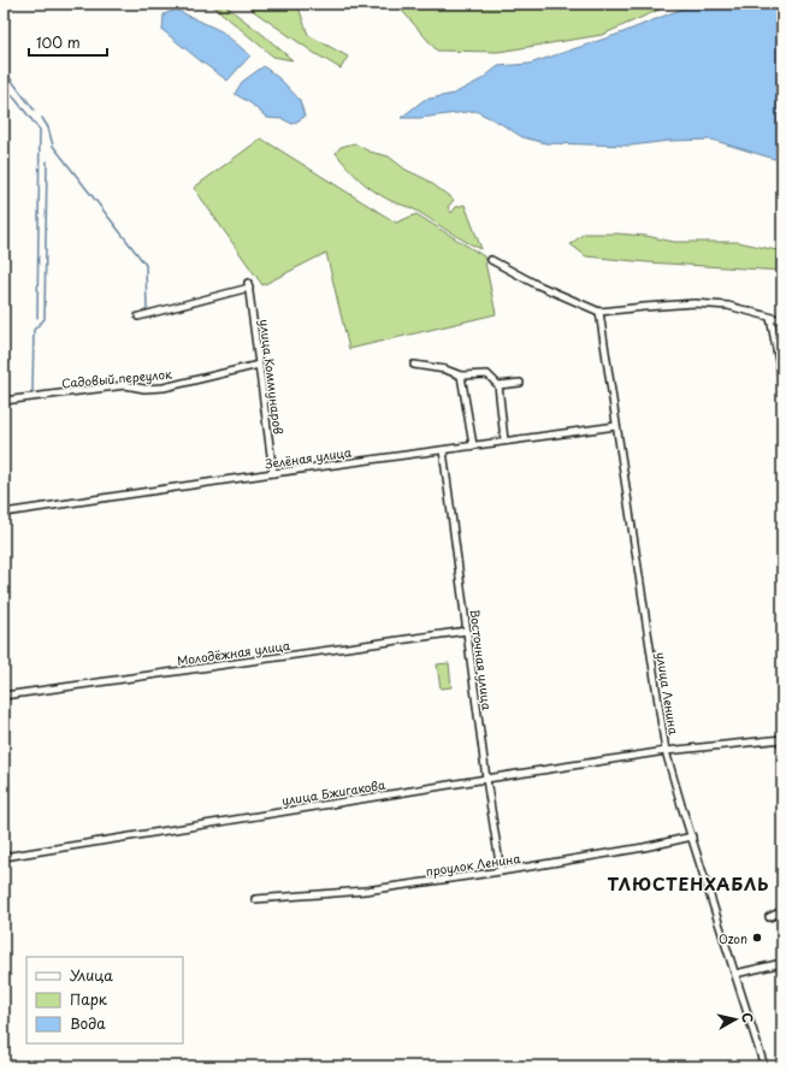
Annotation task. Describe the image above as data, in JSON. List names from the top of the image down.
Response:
{
  "streets": {
    "street": [
      "улица Коммунаров",
      "Садовый переулок",
      "Зелёная улица",
      "Молодёжная улица",
      "Восточная улица",
      "улица Ленина",
      "улица Бжигакова",
      "проулок Ленина"
    ]
  },
  "crossings": [
    ["улица Коммунаров", "Садовый переулок"],
    ["улица Коммунаров", "Зелёная улица"],
    ["Зелёная улица", "Восточная улица"],
    ["Зелёная улица", "улица Ленина"],
    ["Молодёжная улица", "Восточная улица"],
    ["Восточная улица", "улица Бжигакова"],
    ["Восточная улица", "проулок Ленина"],
    ["улица Ленина", "улица Бжигакова"],
    ["улица Ленина", "проулок Ленина"]
  ],
  "districts": ["ТЛЮСТЕНХАБЛЬ"],
  "places": ["Ozon"],
  "legend": ["Улица", "Парк", "Вода"],
  "scale_bar": "100 m",
  "north": "right"
}
